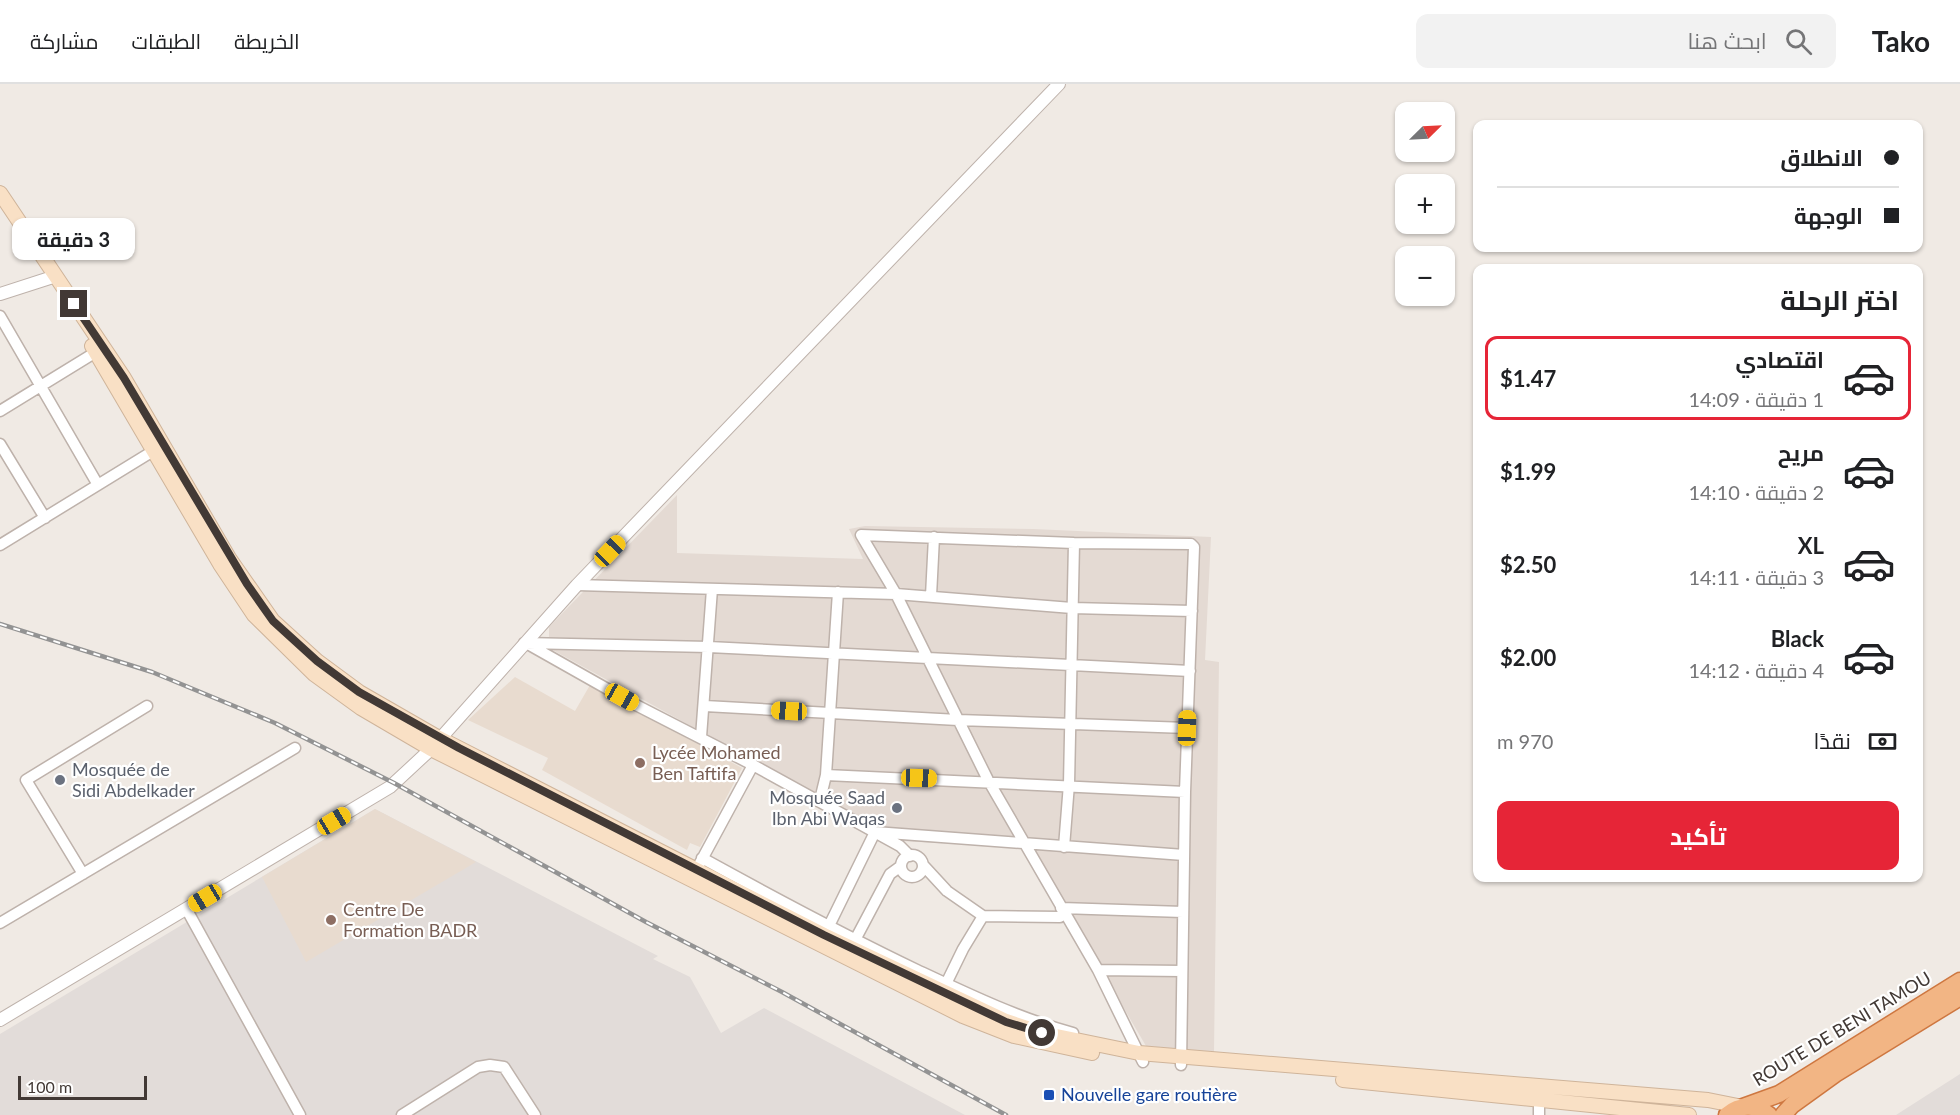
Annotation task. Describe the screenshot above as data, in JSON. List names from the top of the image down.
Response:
{
  "streets": {
    "highway": ["ROUTE DE BENI TAMOU"]
  },
  "places": {
    "other": [
      "Lycée Mohamed Ben Taftifa",
      "Mosquée de Sidi Abdelkader",
      "Mosquée Saad Ibn Abi Waqas",
      "Centre De Formation BADR"
    ],
    "transit": ["Nouvelle gare routière"]
  },
  "scale_bar": "100 m",
  "north": "top right",
  "page": {
    "header": "Tako",
    "search": "ابحث هنا",
    "nav": ["الخريطة", "الطبقات", "مشاركة"],
    "map_buttons": ["+", "−"],
    "banner": ["الانطلاق", "الوجهة"],
    "bubble": "3 دقيقة",
    "heading": "اختر الرحلة",
    "list": [
      {
        "name": "اقتصادي",
        "note": "1 دقيقة · 14:09",
        "value": "$1.47"
      },
      {
        "name": "مريح",
        "note": "2 دقيقة · 14:10",
        "value": "$1.99"
      },
      {
        "name": "XL",
        "note": "3 دقيقة · 14:11",
        "value": "$2.50"
      },
      {
        "name": "Black",
        "note": "4 دقيقة · 14:12",
        "value": "$2.00"
      }
    ],
    "pay": ["نقدًا", "970 m"],
    "buttons": "تأكيد",
    "scale": "100 m"
  }
}
